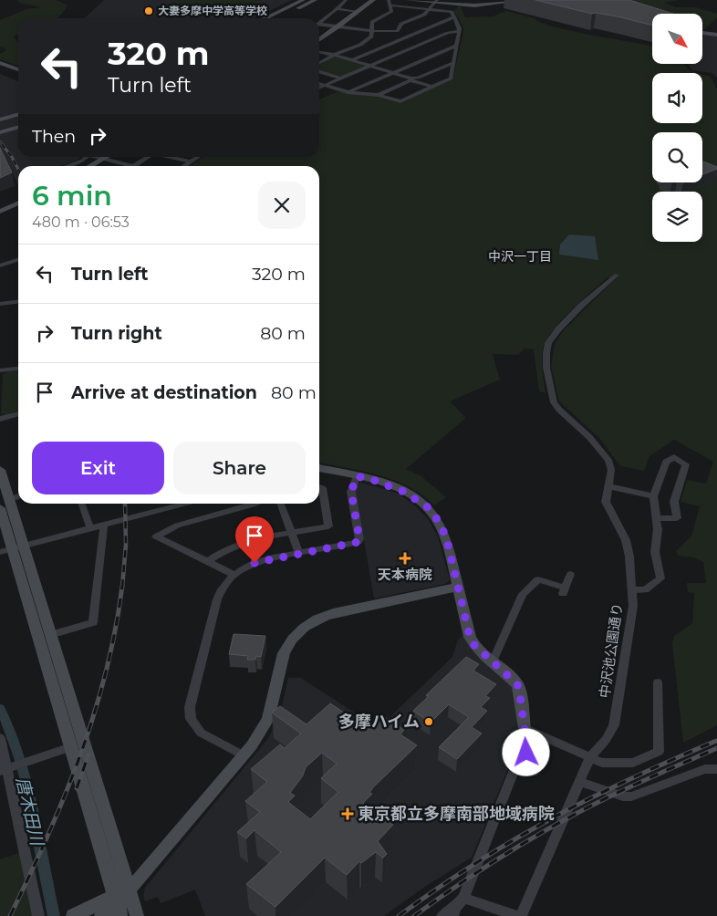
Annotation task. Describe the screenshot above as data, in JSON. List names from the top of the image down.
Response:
{
  "streets": {
    "street": ["中沢池公園通り"]
  },
  "districts": ["中沢一丁目"],
  "water": ["唐木田川"],
  "places": {
    "other": ["大妻多摩中学高等学校", "多摩ハイム"],
    "health": ["天本病院", "東京都立多摩南部地域病院"]
  },
  "north": "bottom right",
  "page": {
    "turn": ["320 m", "Turn left"],
    "then": "Then",
    "heading": ["6 min", "480 m · 06:53"],
    "list": [
      {
        "name": "Turn left",
        "value": "320 m"
      },
      {
        "name": "Turn right",
        "value": "80 m"
      },
      {
        "name": "Arrive at destination",
        "value": "80 m"
      }
    ],
    "buttons": ["Exit", "Share"]
  }
}
